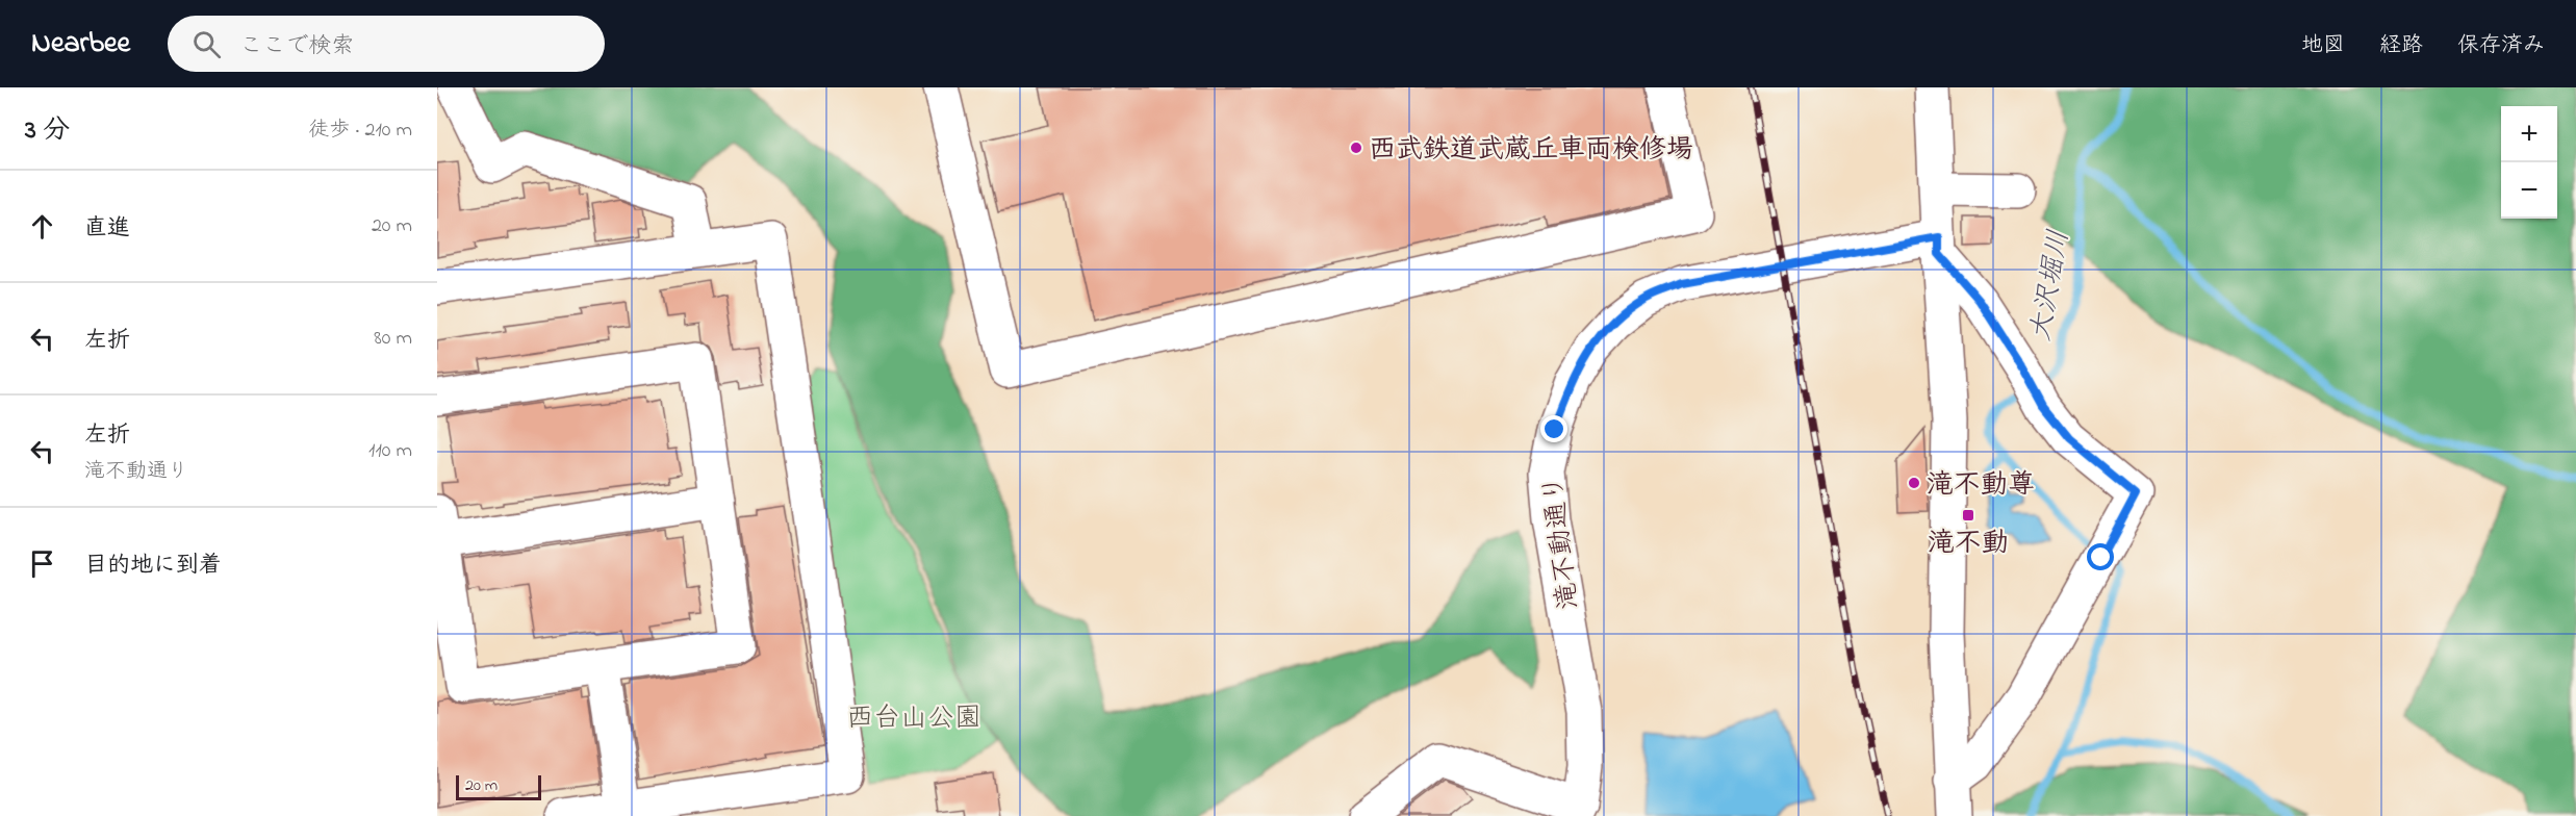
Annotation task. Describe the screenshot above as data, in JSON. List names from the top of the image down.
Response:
{
  "streets": {
    "street": ["滝不動通り"]
  },
  "water": ["大沢堀川"],
  "parks": ["西台山公園"],
  "places": {
    "other": ["西武鉄道武蔵丘車両検修場", "滝不動尊"],
    "transit": ["滝不動"]
  },
  "scale_bar": "20 m",
  "page": {
    "header": "Nearbee",
    "search": "ここで検索",
    "nav": ["地図", "経路", "保存済み"],
    "heading": ["3 分", "徒歩 · 210 m"],
    "map_buttons": ["+", "−"],
    "list": [
      ["直進", "20 m"],
      ["左折", "80 m"],
      ["左折", "滝不動通り", "110 m"],
      "目的地に到着"
    ],
    "scale": "20 m"
  }
}
